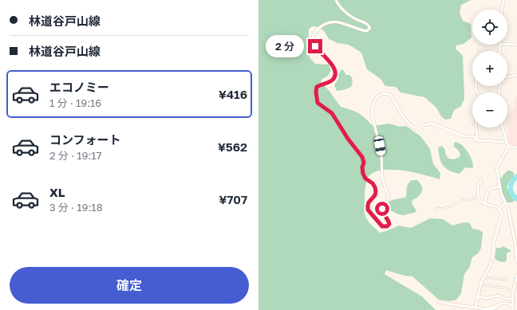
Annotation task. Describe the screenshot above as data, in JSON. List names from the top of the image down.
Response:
{
  "page": {
    "banner": ["林道谷戸山線", "林道谷戸山線"],
    "map_buttons": ["+", "−"],
    "bubble": "2 分",
    "list": [
      {
        "name": "エコノミー",
        "note": "1 分 · 19:16",
        "value": "¥416"
      },
      {
        "name": "コンフォート",
        "note": "2 分 · 19:17",
        "value": "¥562"
      },
      {
        "name": "XL",
        "note": "3 分 · 19:18",
        "value": "¥707"
      }
    ],
    "buttons": "確定"
  }
}
